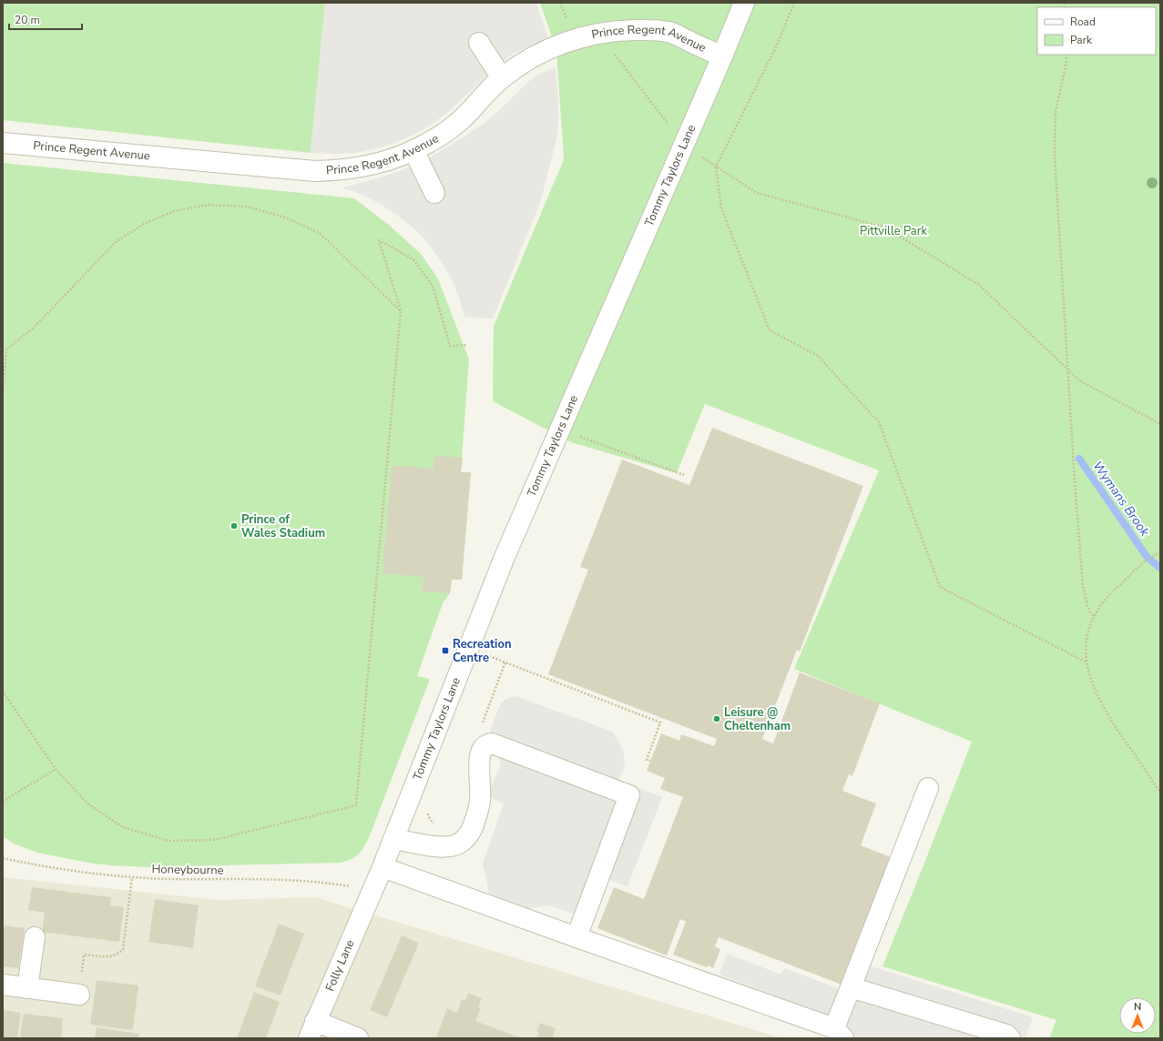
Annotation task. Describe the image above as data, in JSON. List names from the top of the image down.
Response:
{
  "streets": {
    "street": ["Prince Regent Avenue", "Tommy Taylors Lane", "Folly Lane"],
    "path": ["Honeybourne"]
  },
  "crossings": [
    ["Prince Regent Avenue", "Tommy Taylors Lane"],
    ["Tommy Taylors Lane", "Honeybourne"],
    ["Tommy Taylors Lane", "Folly Lane"],
    ["Honeybourne", "Folly Lane"]
  ],
  "water": ["Wymans Brook"],
  "parks": ["Pittville Park"],
  "places": {
    "other": ["Prince of Wales Stadium", "Leisure @ Cheltenham"],
    "transit": ["Recreation Centre"]
  },
  "legend": ["Road", "Park"],
  "scale_bar": "20 m",
  "north": "top"
}
